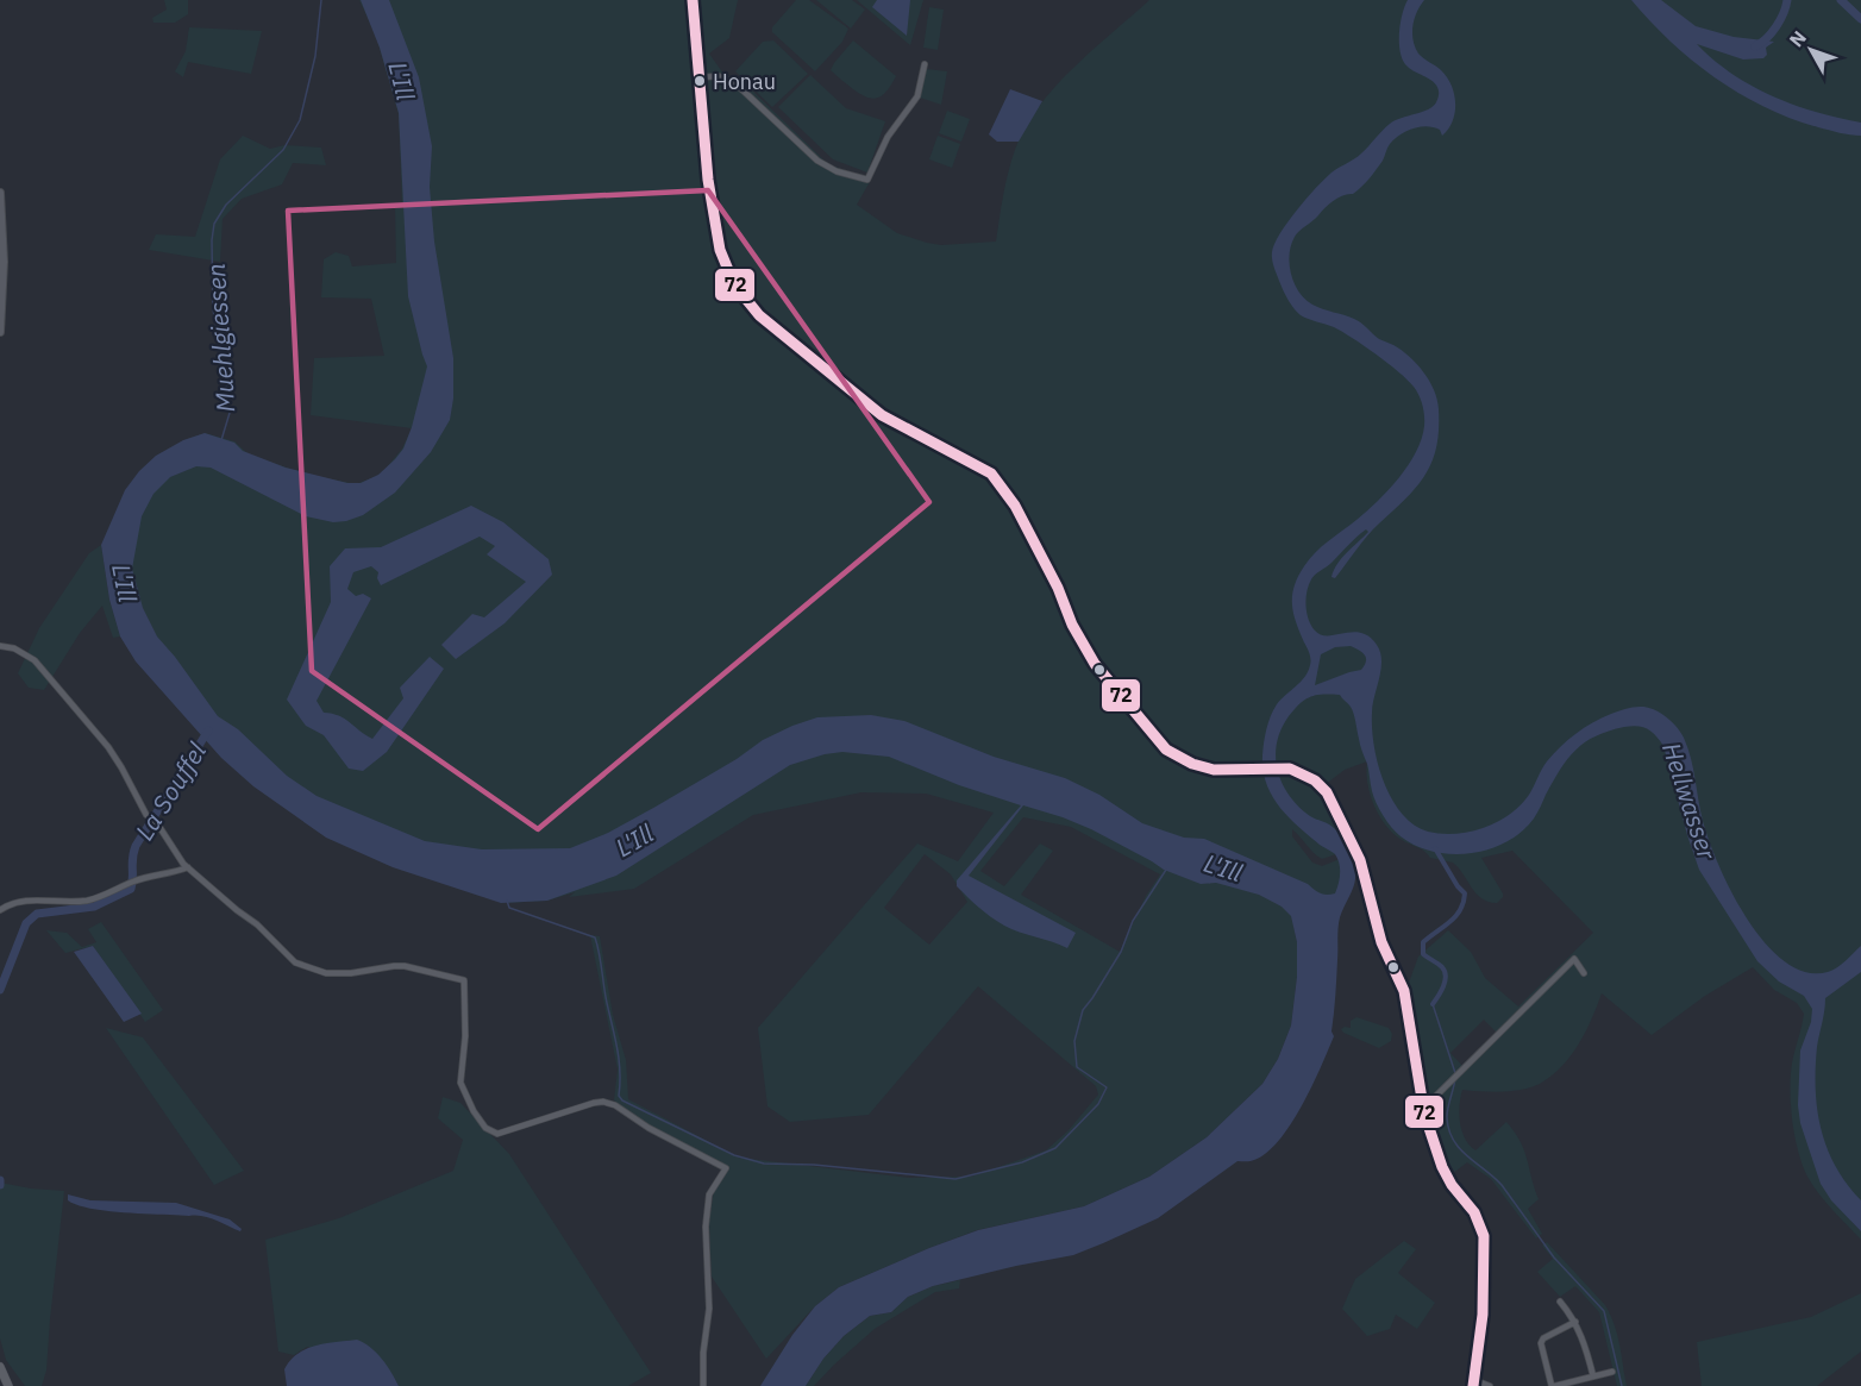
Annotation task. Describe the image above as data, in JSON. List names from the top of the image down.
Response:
{
  "water": [
    "L'Ill",
    "Muehlgiessen",
    "La Souffel",
    "Hellwasser"
  ],
  "places": ["Honau"],
  "lines": ["transit line 72"],
  "north": "top left"
}
